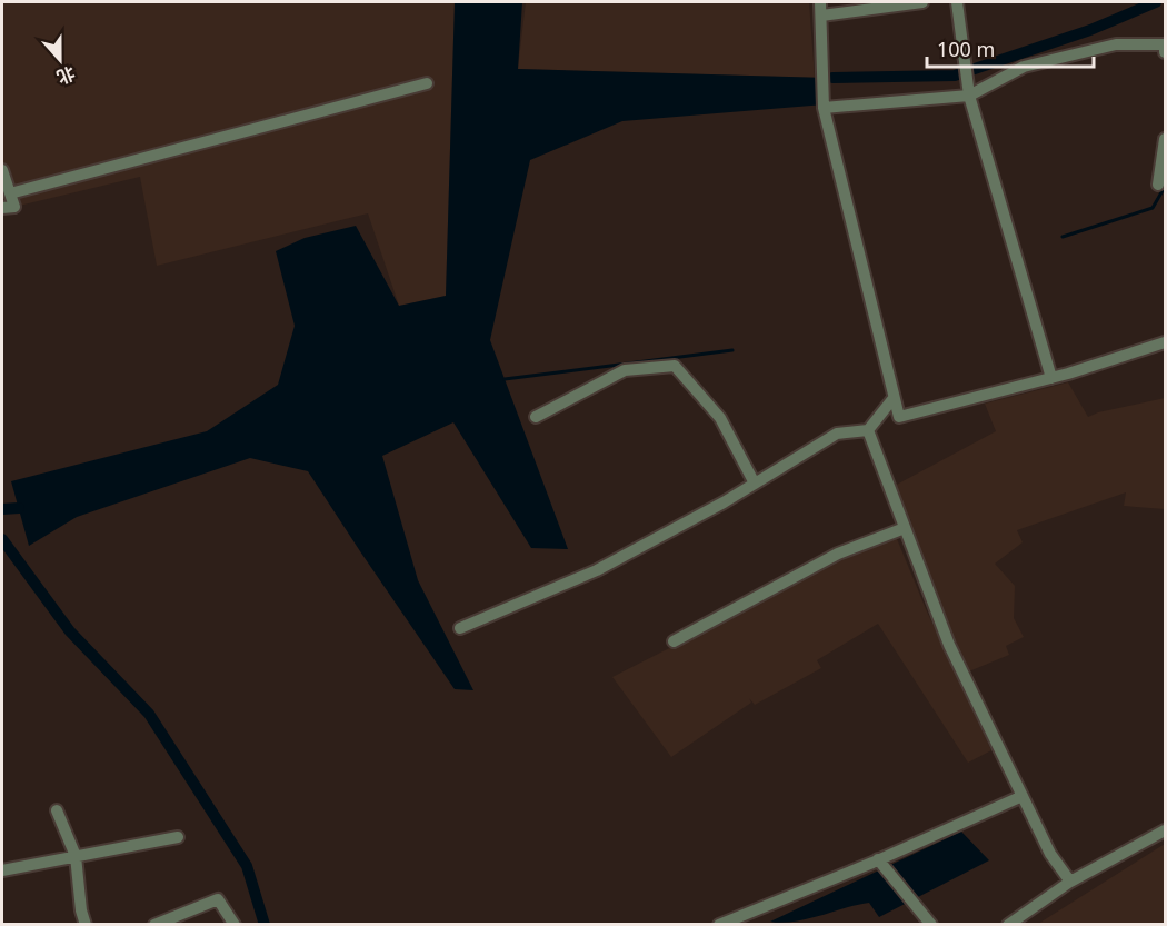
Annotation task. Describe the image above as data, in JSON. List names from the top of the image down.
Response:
{
  "scale_bar": "100 m",
  "north": "bottom"
}
